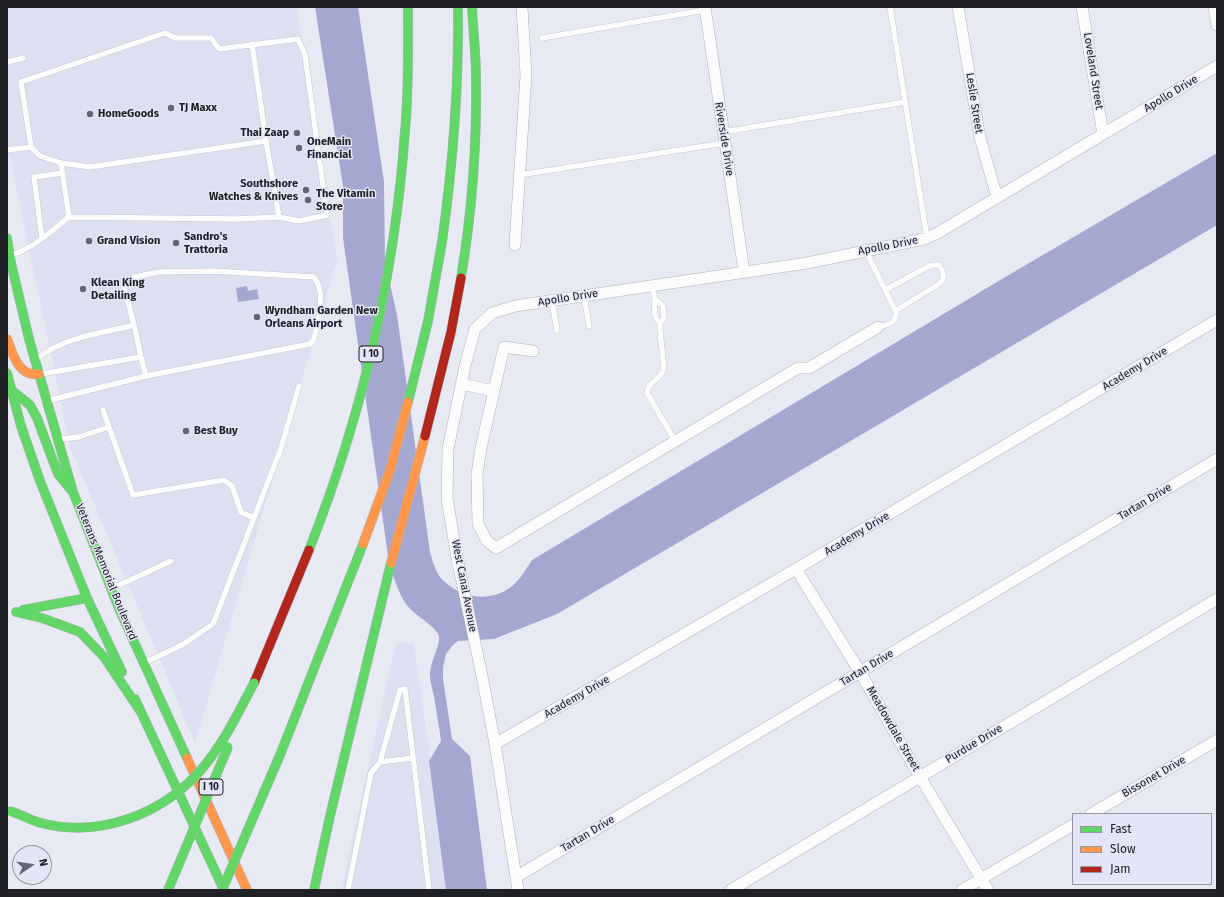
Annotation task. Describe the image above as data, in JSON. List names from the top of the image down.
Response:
{
  "streets": {
    "main road": ["I 10", "Veterans Memorial Boulevard"],
    "street": [
      "Loveland Street",
      "Apollo Drive",
      "Leslie Street",
      "Riverside Drive",
      "Academy Drive",
      "Tartan Drive",
      "West Canal Avenue",
      "Meadowdale Street",
      "Purdue Drive",
      "Bissonet Drive"
    ]
  },
  "crossings": [
    ["Loveland Street", "Apollo Drive"],
    ["Apollo Drive", "Leslie Street"],
    ["Apollo Drive", "Riverside Drive"],
    ["Apollo Drive", "West Canal Avenue"],
    ["Academy Drive", "West Canal Avenue"],
    ["Academy Drive", "Meadowdale Street"],
    ["Tartan Drive", "West Canal Avenue"],
    ["Tartan Drive", "Meadowdale Street"],
    ["Meadowdale Street", "Purdue Drive"]
  ],
  "places": [
    "TJ Maxx",
    "HomeGoods",
    "Thai Zaap",
    "OneMain Financial",
    "Southshore Watches & Knives",
    "The Vitamin Store",
    "Grand Vision",
    "Sandro's Trattoria",
    "Klean King Detailing",
    "Wyndham Garden New Orleans Airport",
    "Best Buy"
  ],
  "legend": ["Fast", "Slow", "Jam"],
  "north": "right"
}
